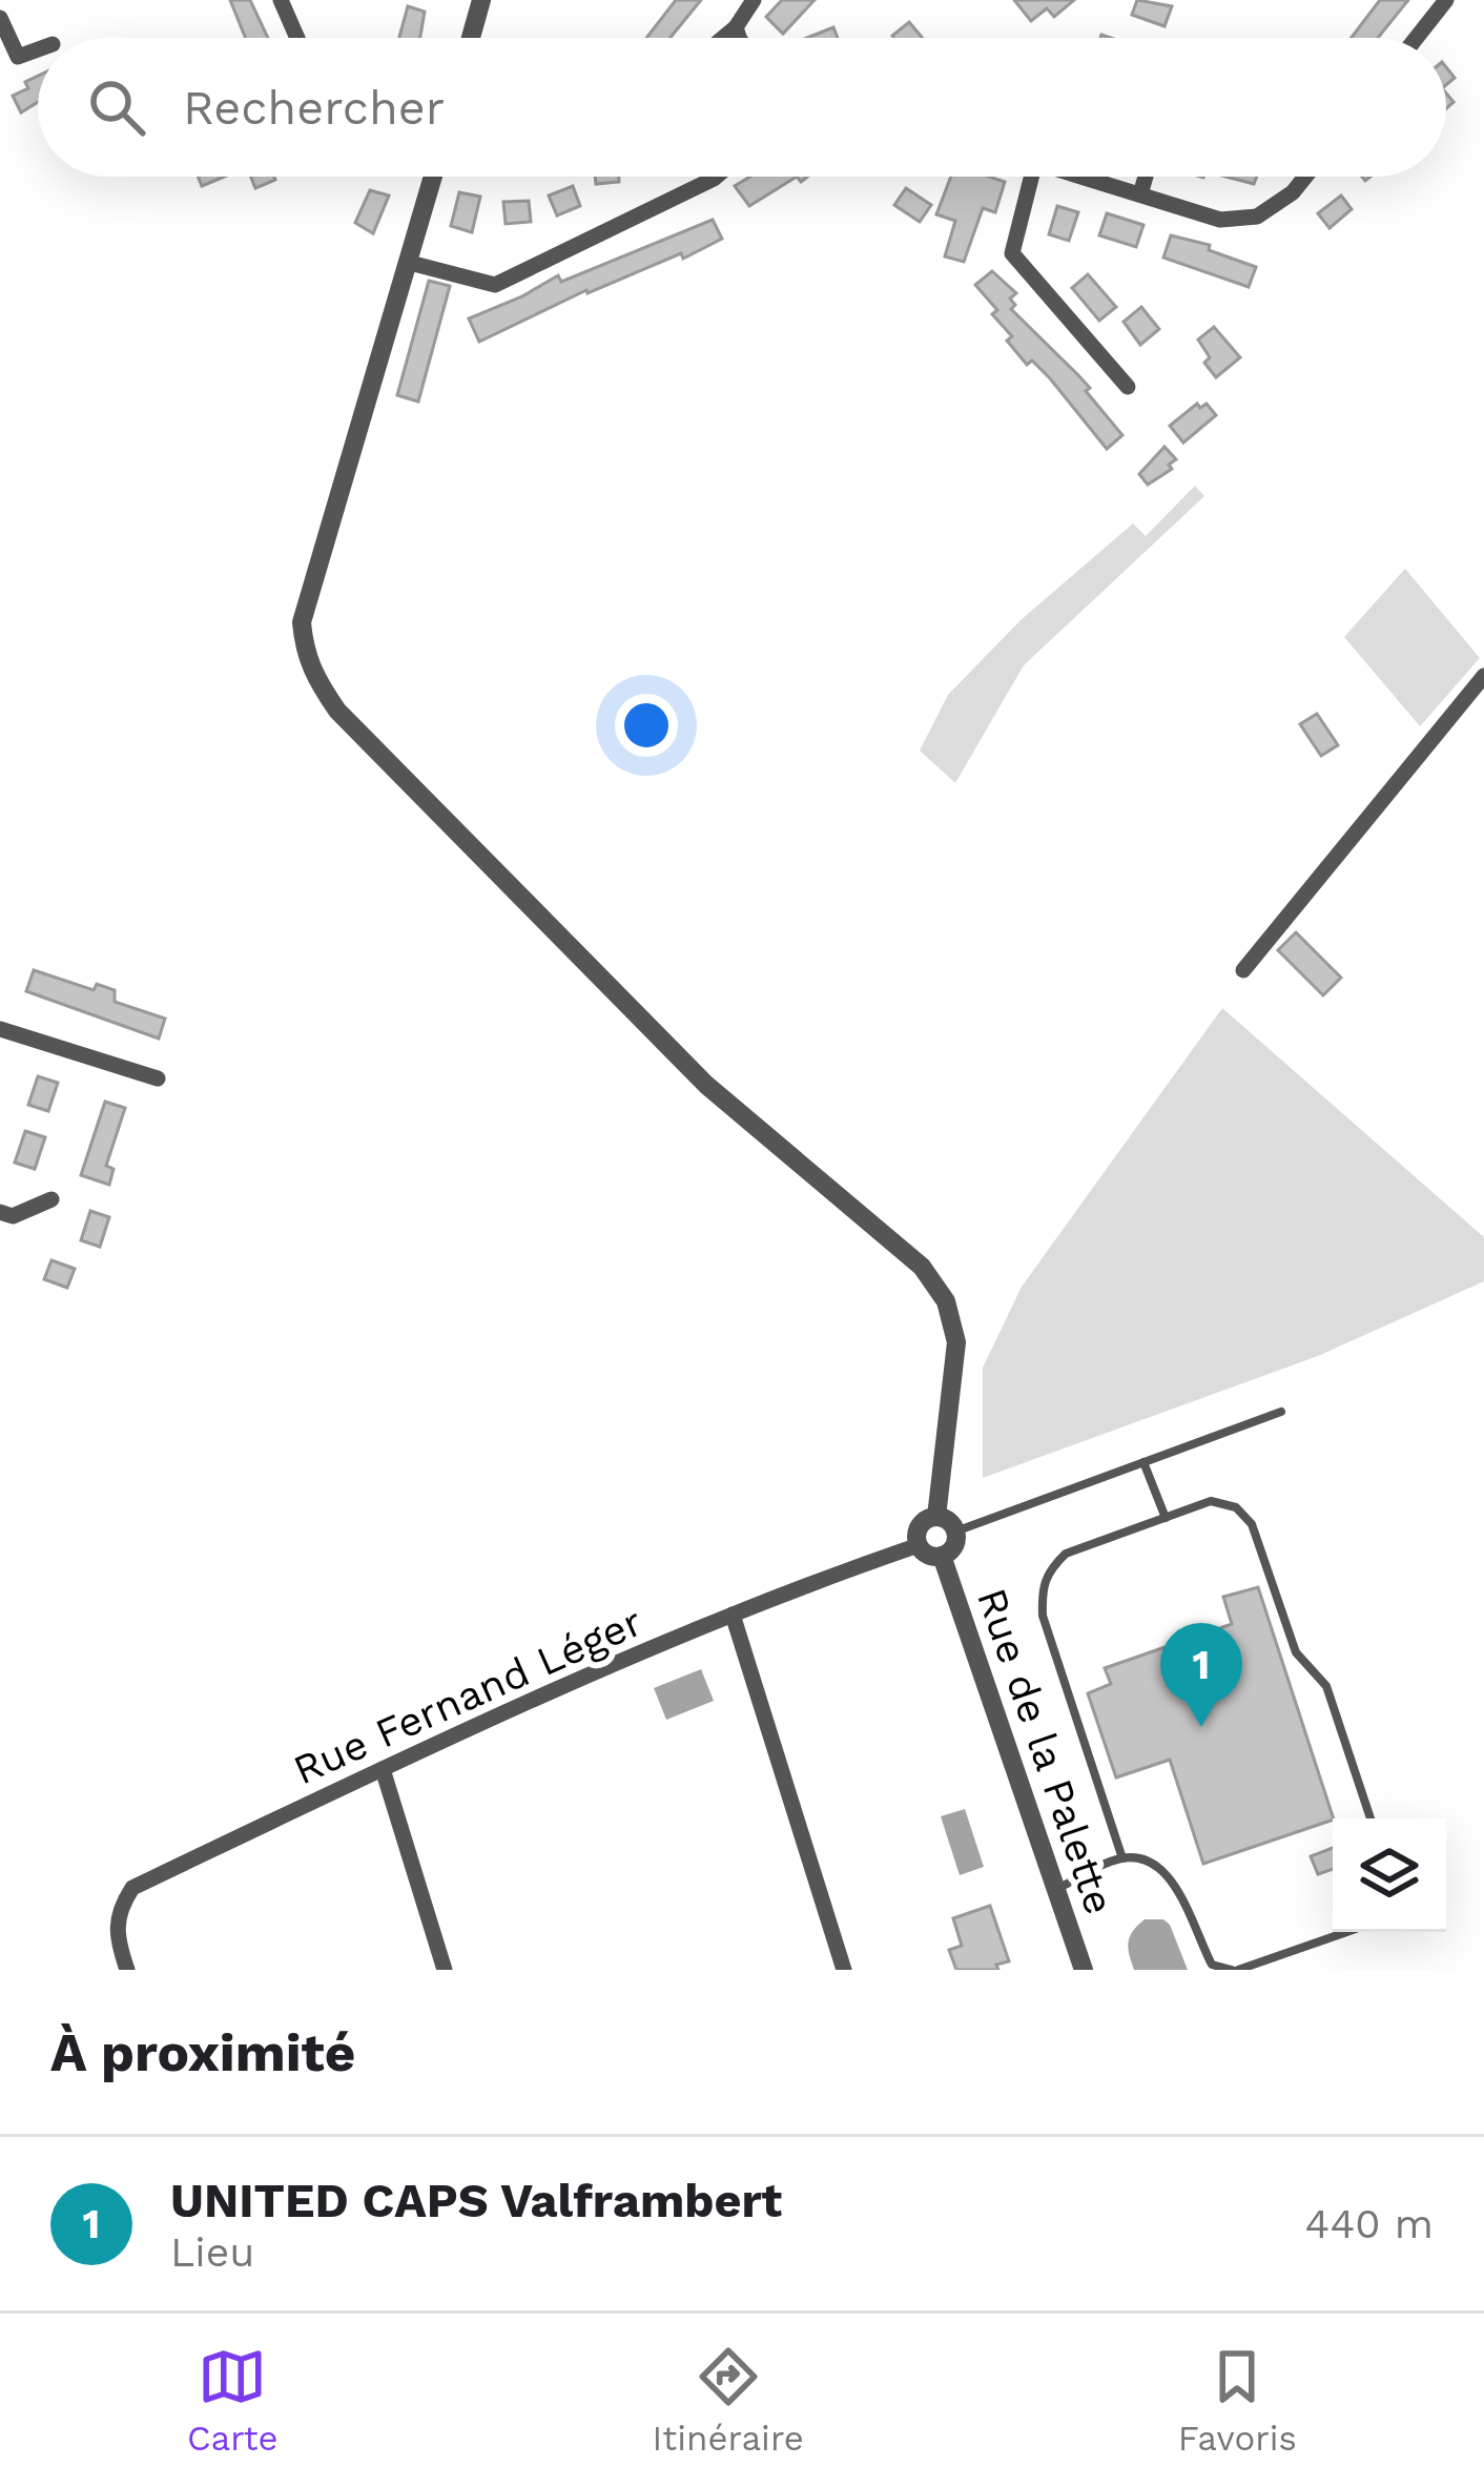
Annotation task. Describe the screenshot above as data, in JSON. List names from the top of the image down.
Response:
{
  "streets": {
    "street": ["Rue Fernand Léger", "Rue de la Palette"]
  },
  "crossings": [
    ["Rue Fernand Léger", "Rue de la Palette"]
  ],
  "page": {
    "search": "Rechercher",
    "pins": "1",
    "heading": "À proximité",
    "list": [
      {
        "mark": "1",
        "name": "UNITED CAPS Valframbert",
        "note": "Lieu",
        "value": "440 m"
      }
    ],
    "nav": ["Carte", "Itinéraire", "Favoris"]
  }
}
